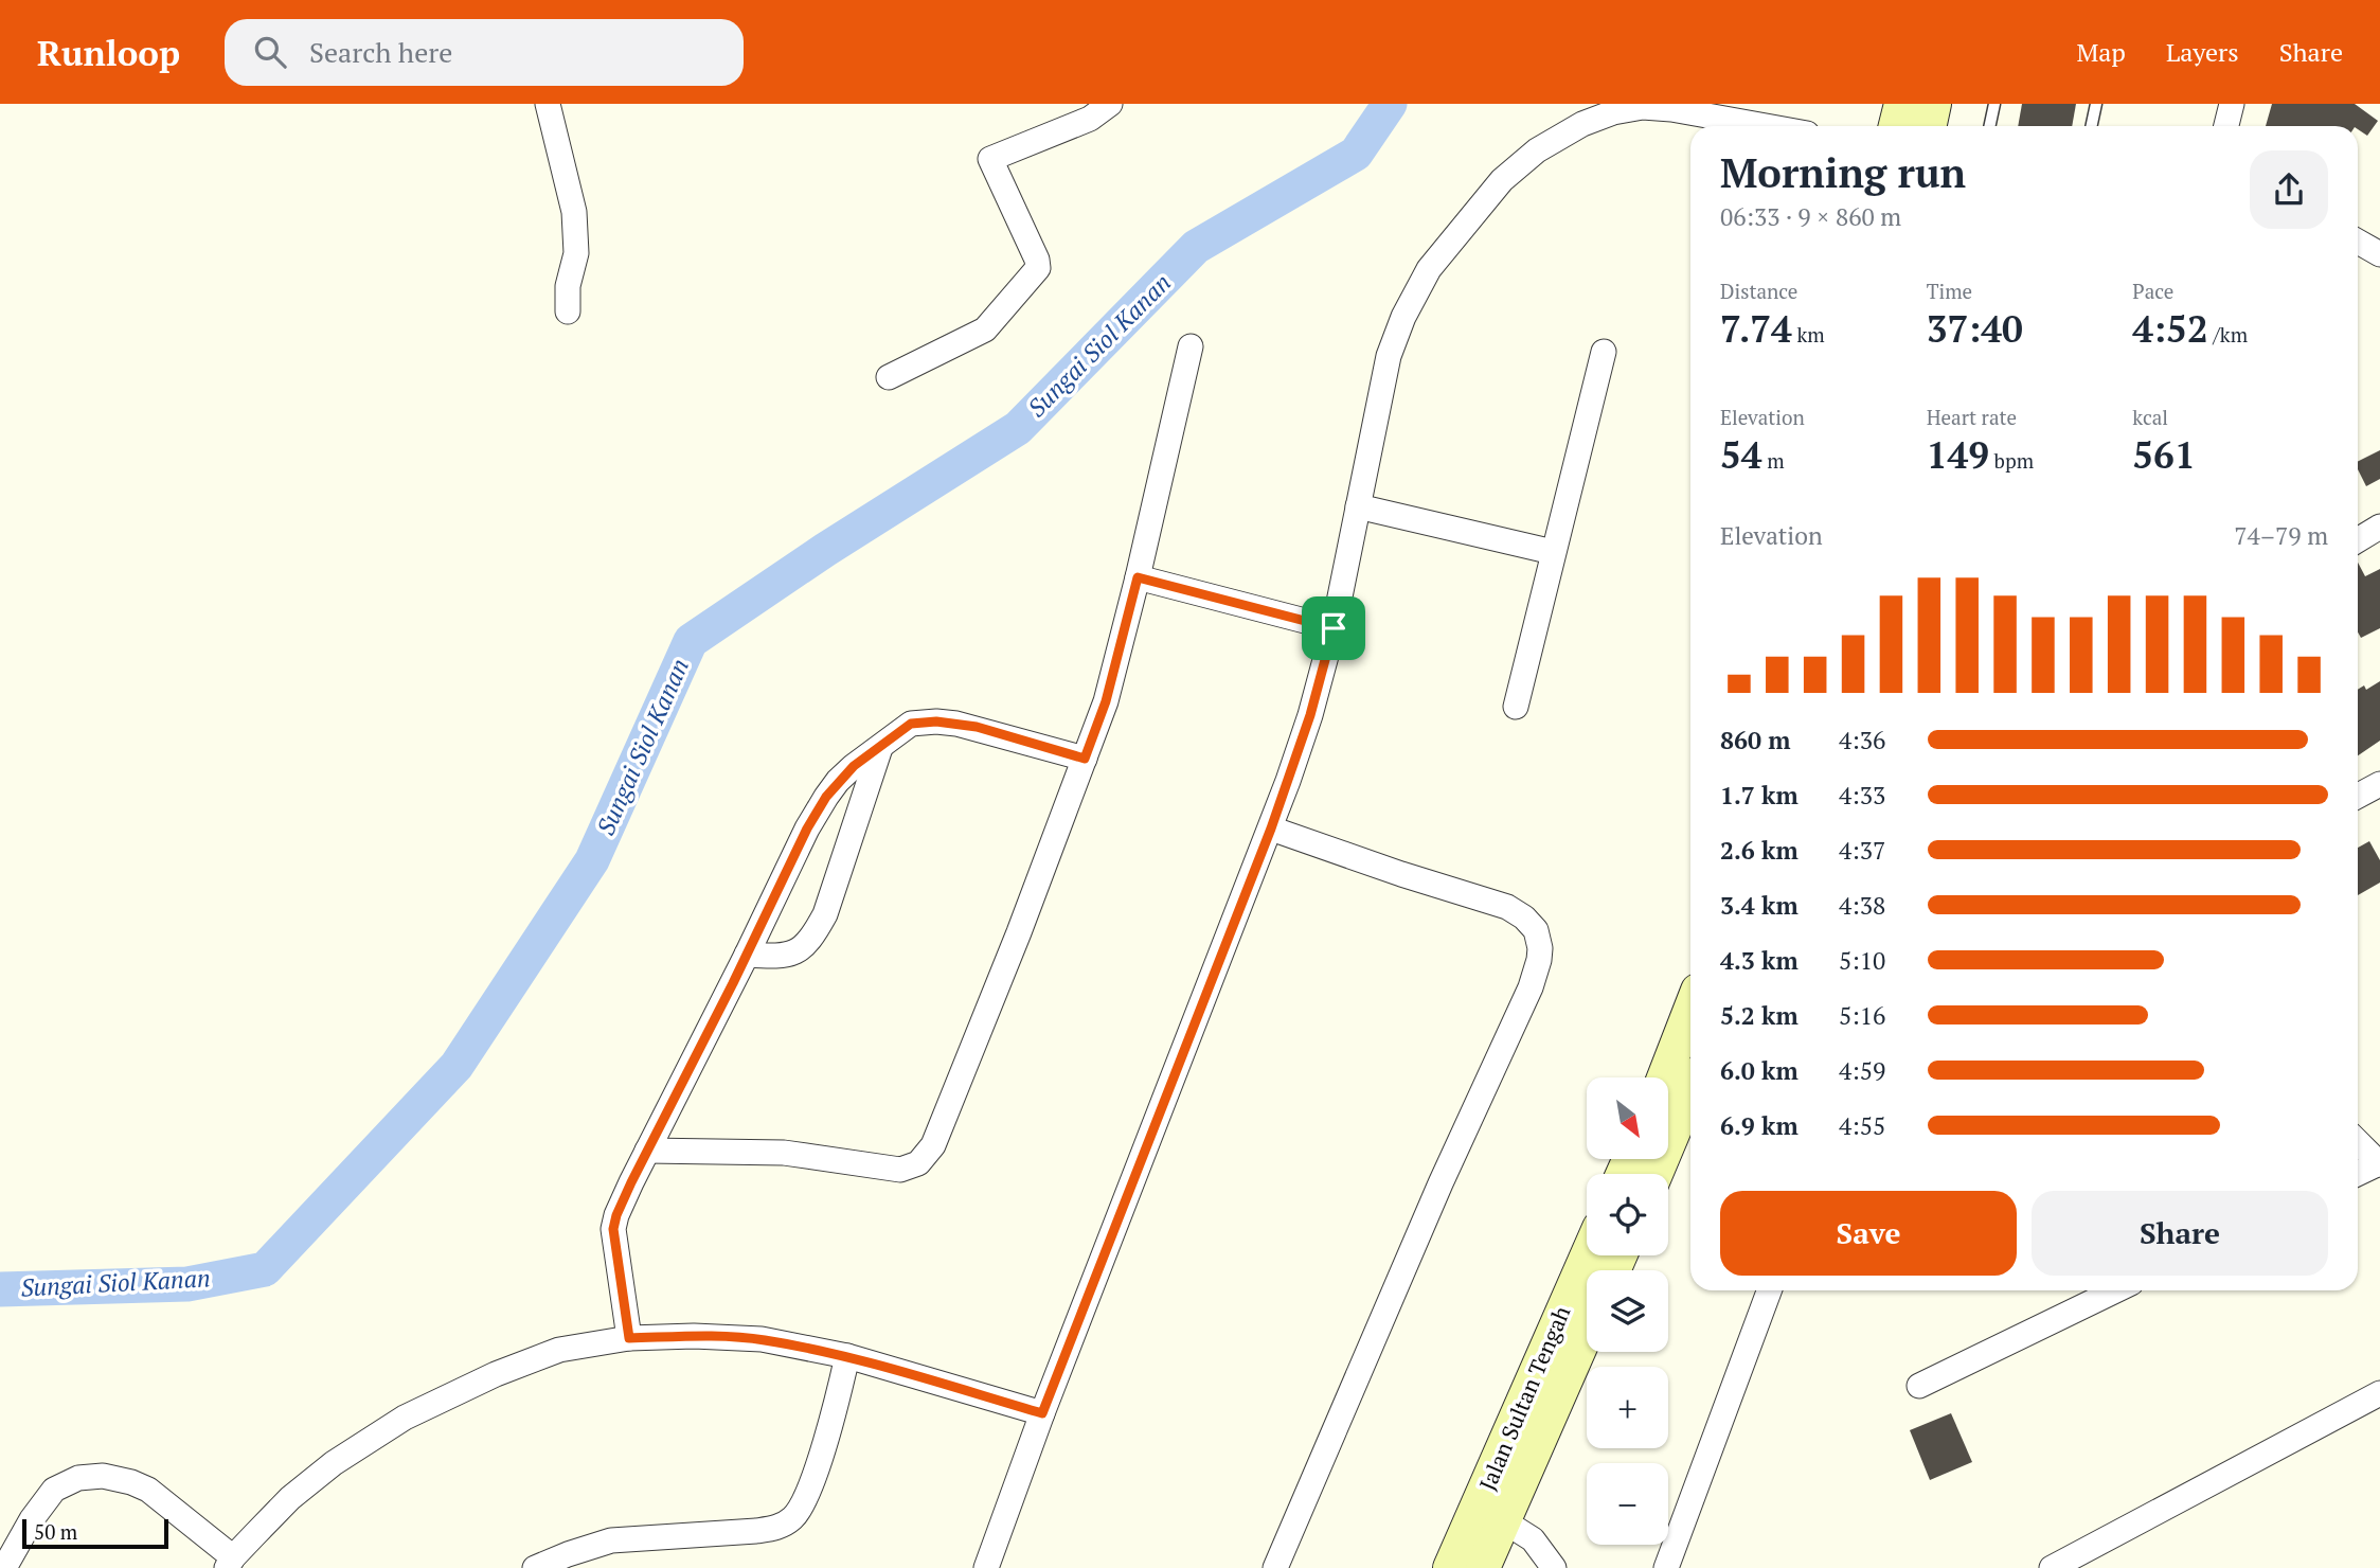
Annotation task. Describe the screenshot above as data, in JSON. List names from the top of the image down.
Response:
{
  "streets": {
    "main road": ["Jalan Sultan Tengah"]
  },
  "water": ["Sungai Siol Kanan"],
  "scale_bar": "50 m",
  "north": "bottom right",
  "page": {
    "header": "Runloop",
    "search": "Search here",
    "nav": ["Map", "Layers", "Share"],
    "heading": ["Morning run", "06:33 · 9 × 860 m"],
    "stats": [
      ["Distance", "7.74 km"],
      ["Time", "37:40"],
      ["Pace", "4:52 /km"],
      ["Elevation", "54 m"],
      ["Heart rate", "149 bpm"],
      ["kcal", "561"]
    ],
    "chart": ["Elevation", "74–79 m"],
    "list": [
      {
        "name": "860 m",
        "note": "4:36"
      },
      {
        "name": "1.7 km",
        "note": "4:33"
      },
      {
        "name": "2.6 km",
        "note": "4:37"
      },
      {
        "name": "3.4 km",
        "note": "4:38"
      },
      {
        "name": "4.3 km",
        "note": "5:10"
      },
      {
        "name": "5.2 km",
        "note": "5:16"
      },
      {
        "name": "6.0 km",
        "note": "4:59"
      },
      {
        "name": "6.9 km",
        "note": "4:55"
      }
    ],
    "map_buttons": ["+", "−"],
    "buttons": ["Save", "Share"],
    "scale": "50 m"
  }
}
